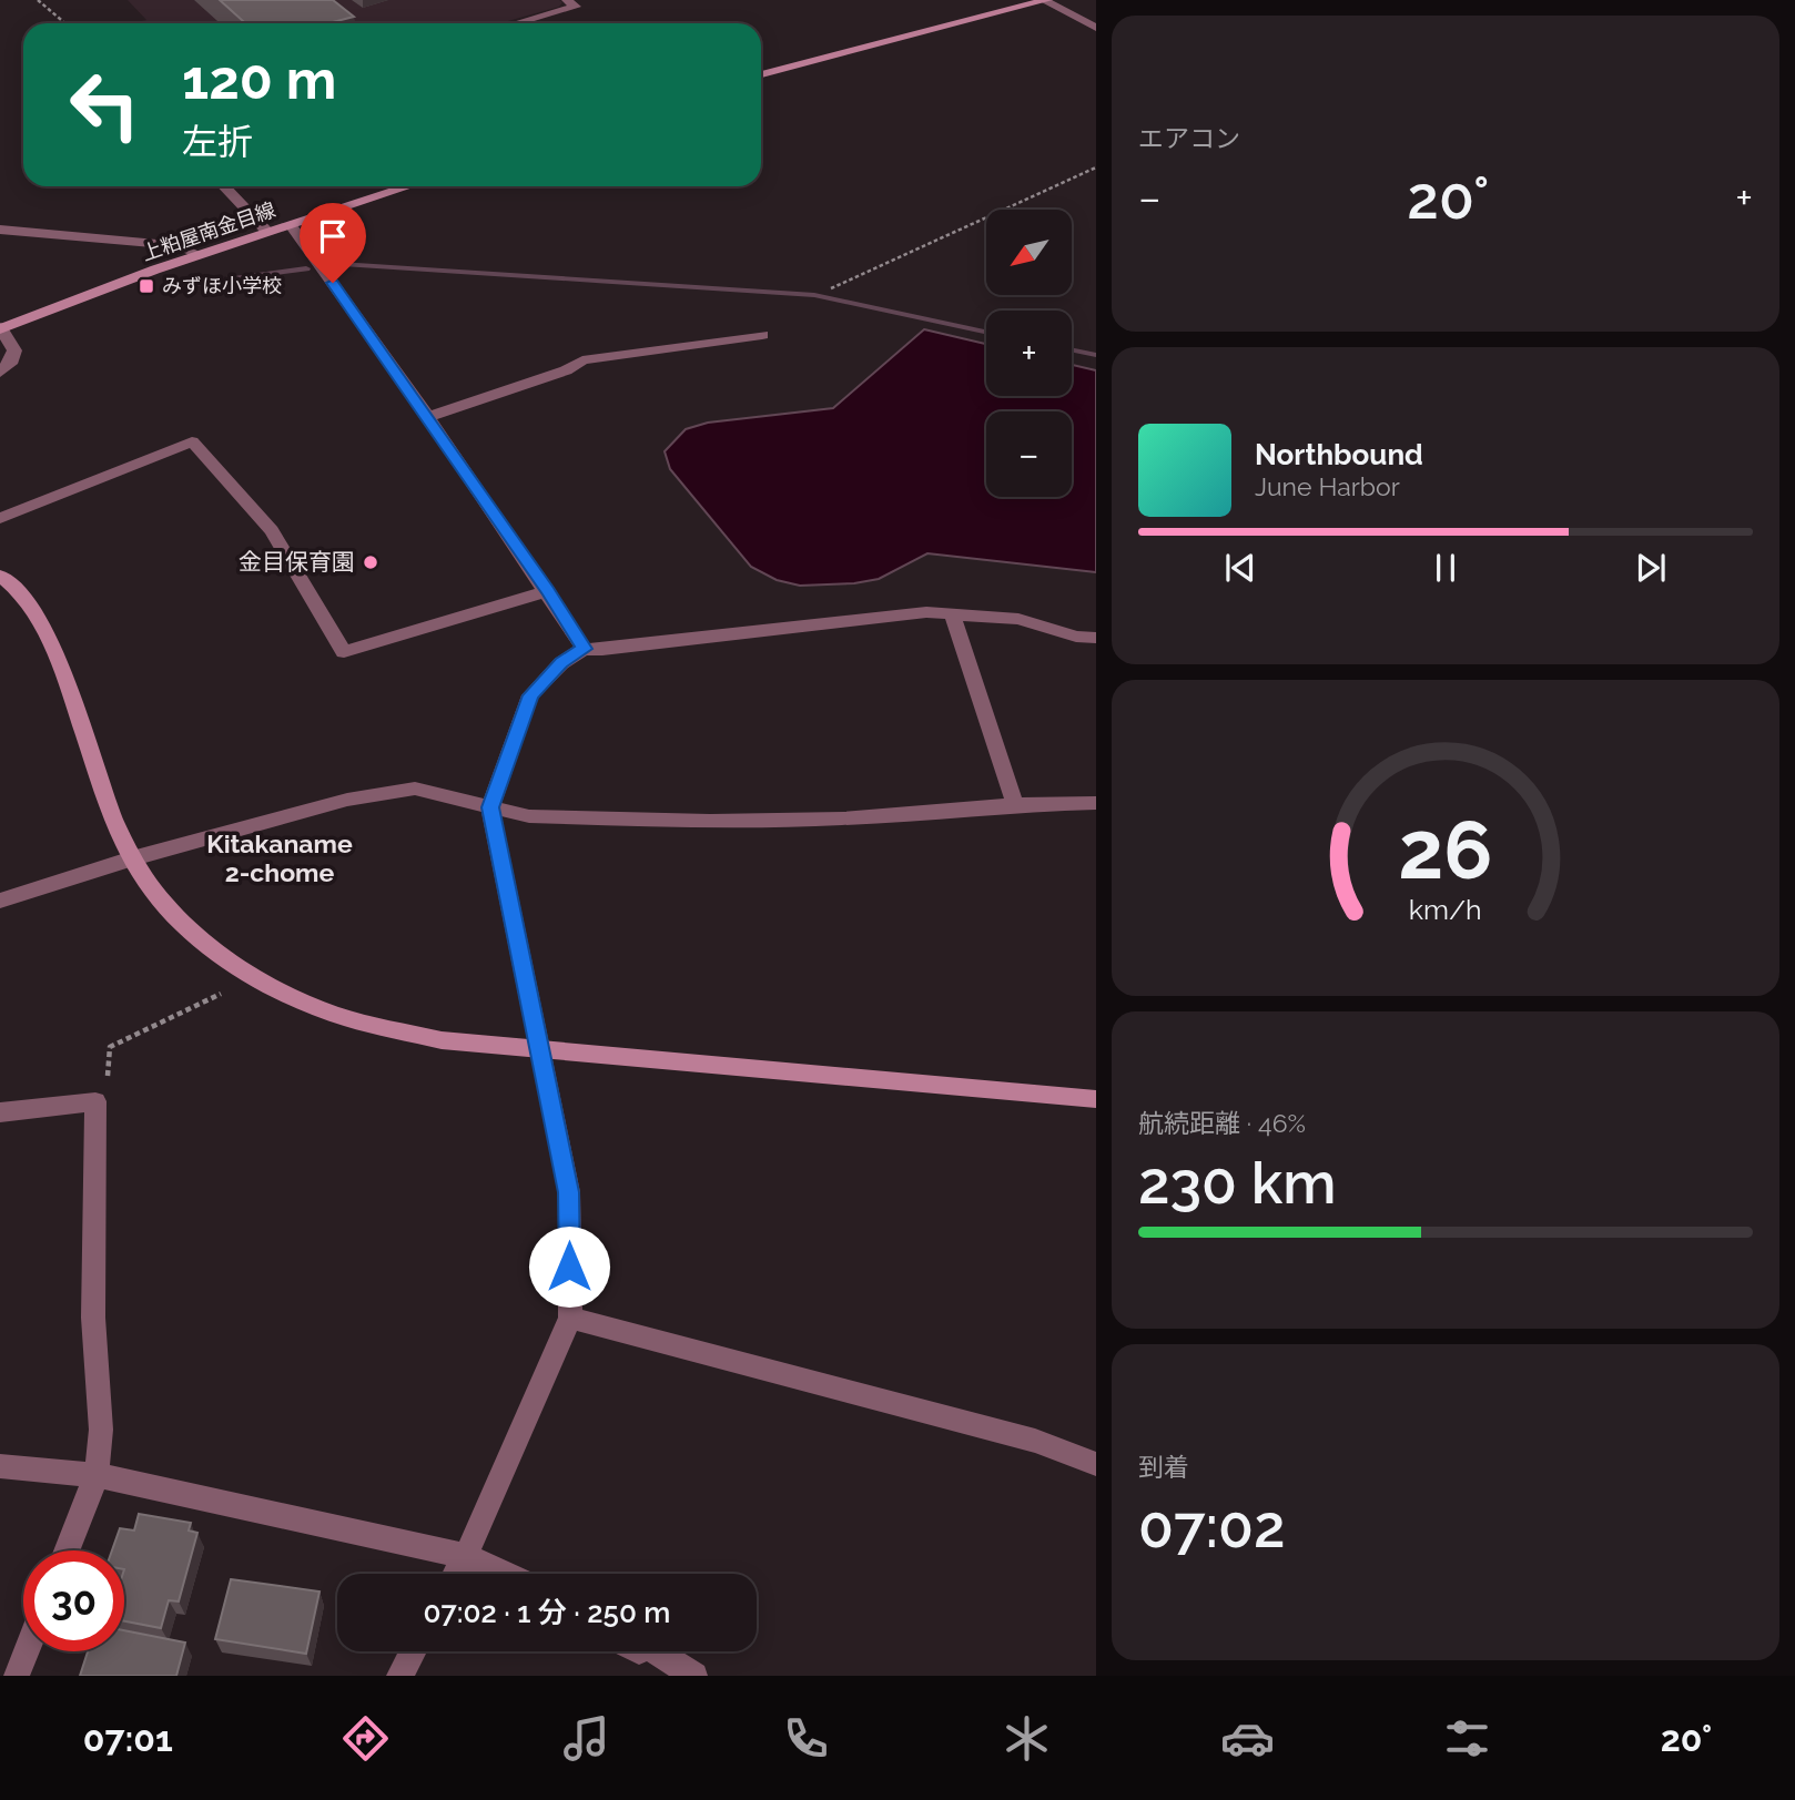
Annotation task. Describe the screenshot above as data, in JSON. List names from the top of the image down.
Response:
{
  "streets": {
    "street": ["上粕屋南金目線"]
  },
  "districts": ["Kitakaname 2-chome"],
  "places": {
    "transit": ["みずほ小学校"],
    "other": ["金目保育園"]
  },
  "north": "bottom left",
  "page": {
    "tile": [
      "エアコン",
      ["航続距離 · 46%", "230 km"],
      ["到着", "07:02"]
    ],
    "turn": ["120 m", "左折"],
    "heat": ["−", "20°", "+"],
    "map_buttons": ["+", "−"],
    "song": ["Northbound", "June Harbor"],
    "limit": "30",
    "trip": "07:02 · 1 分 · 250 m",
    "tabs": ["07:01", "20°"],
    "gauge": ["26", "km/h"]
  }
}
